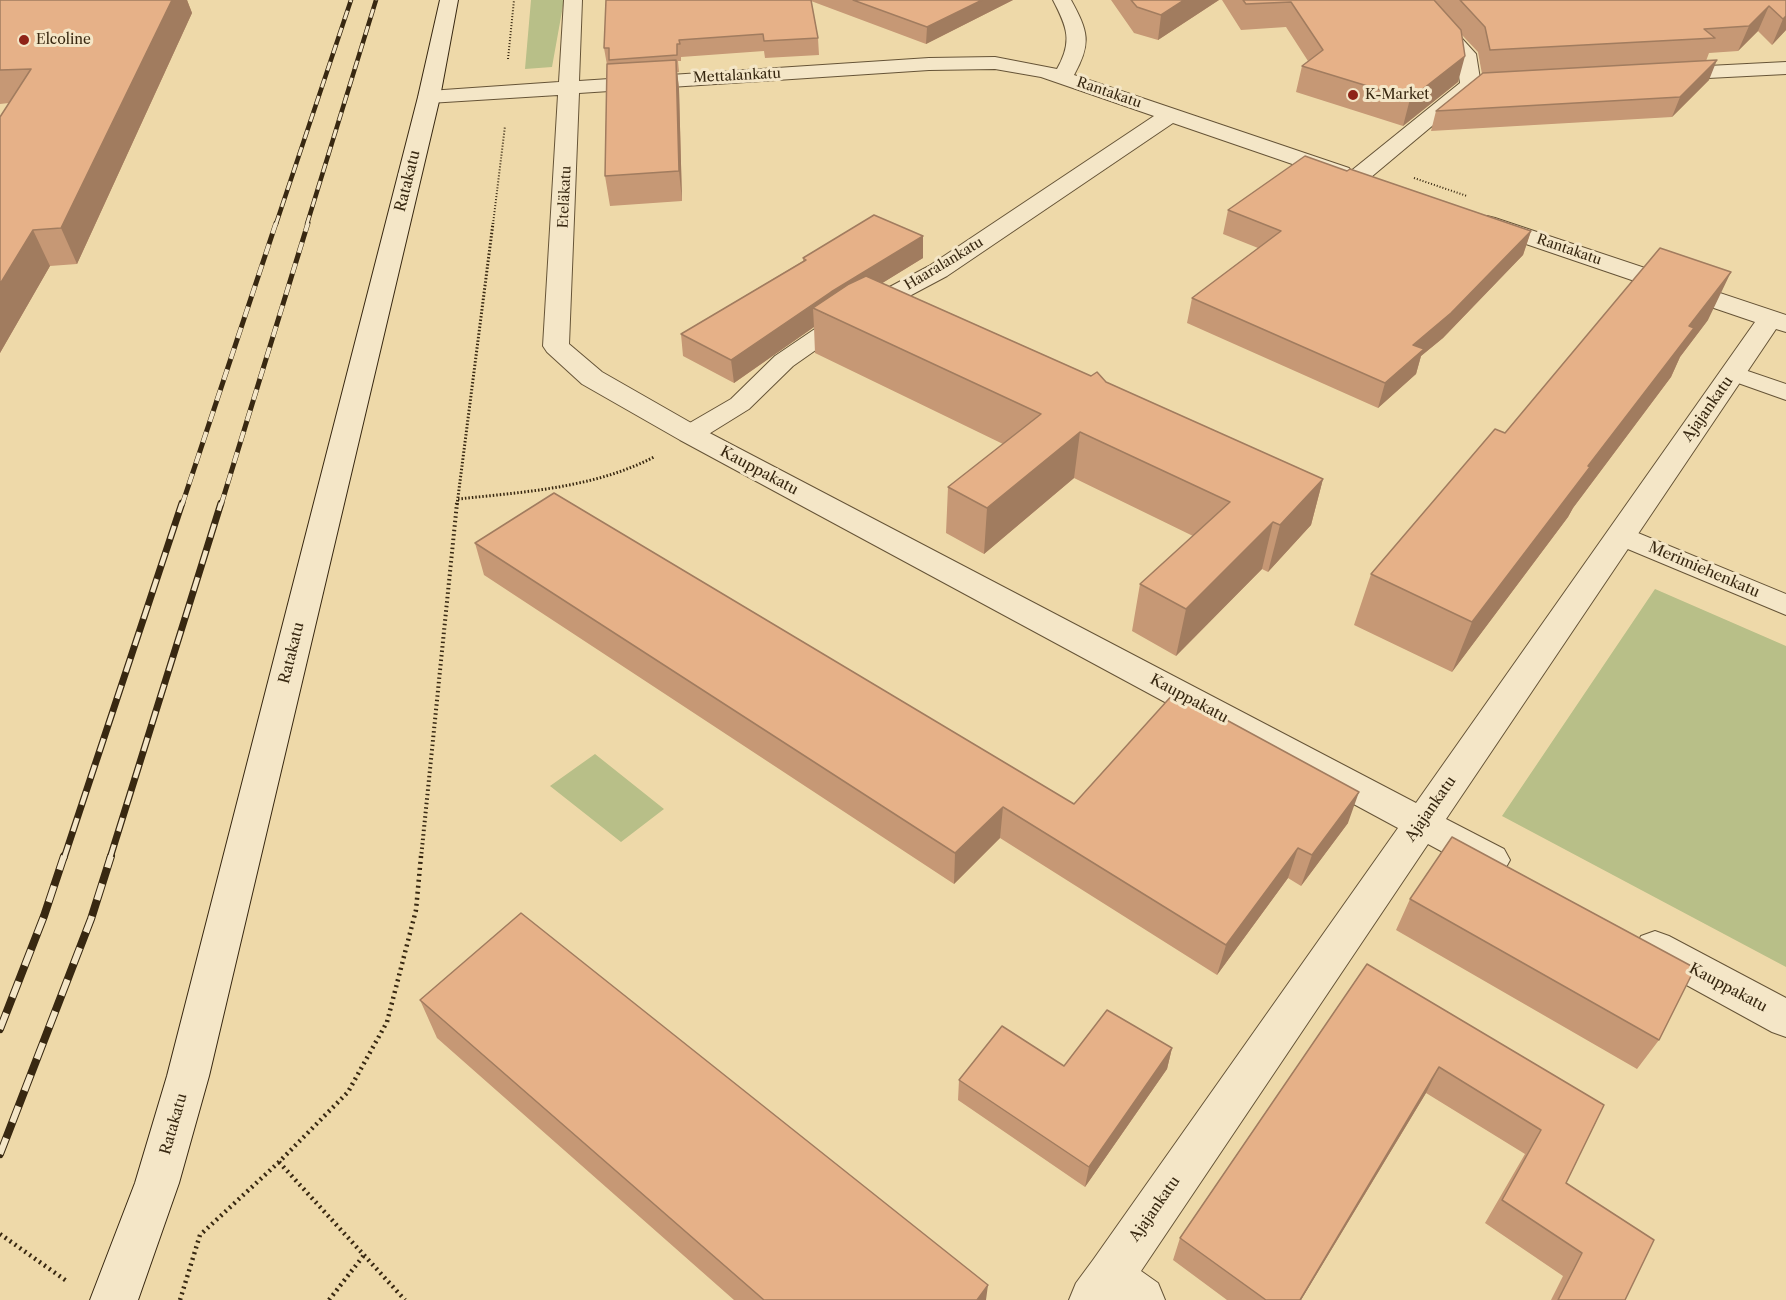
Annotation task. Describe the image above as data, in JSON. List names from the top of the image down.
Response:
{
  "streets": {
    "street": [
      "Mettalankatu",
      "Rantakatu",
      "Ratakatu",
      "Eteläkatu",
      "Haaralankatu",
      "Ajajankatu",
      "Kauppakatu"
    ],
    "lane": ["Merimiehenkatu"]
  },
  "crossings": [
    ["Mettalankatu", "Rantakatu"],
    ["Mettalankatu", "Ratakatu"],
    ["Mettalankatu", "Eteläkatu"],
    ["Rantakatu", "Haaralankatu"],
    ["Rantakatu", "Ajajankatu"],
    ["Eteläkatu", "Kauppakatu"],
    ["Haaralankatu", "Kauppakatu"],
    ["Ajajankatu", "Kauppakatu"],
    ["Ajajankatu", "Merimiehenkatu"]
  ],
  "places": ["Elcoline", "K-Market"]
}
